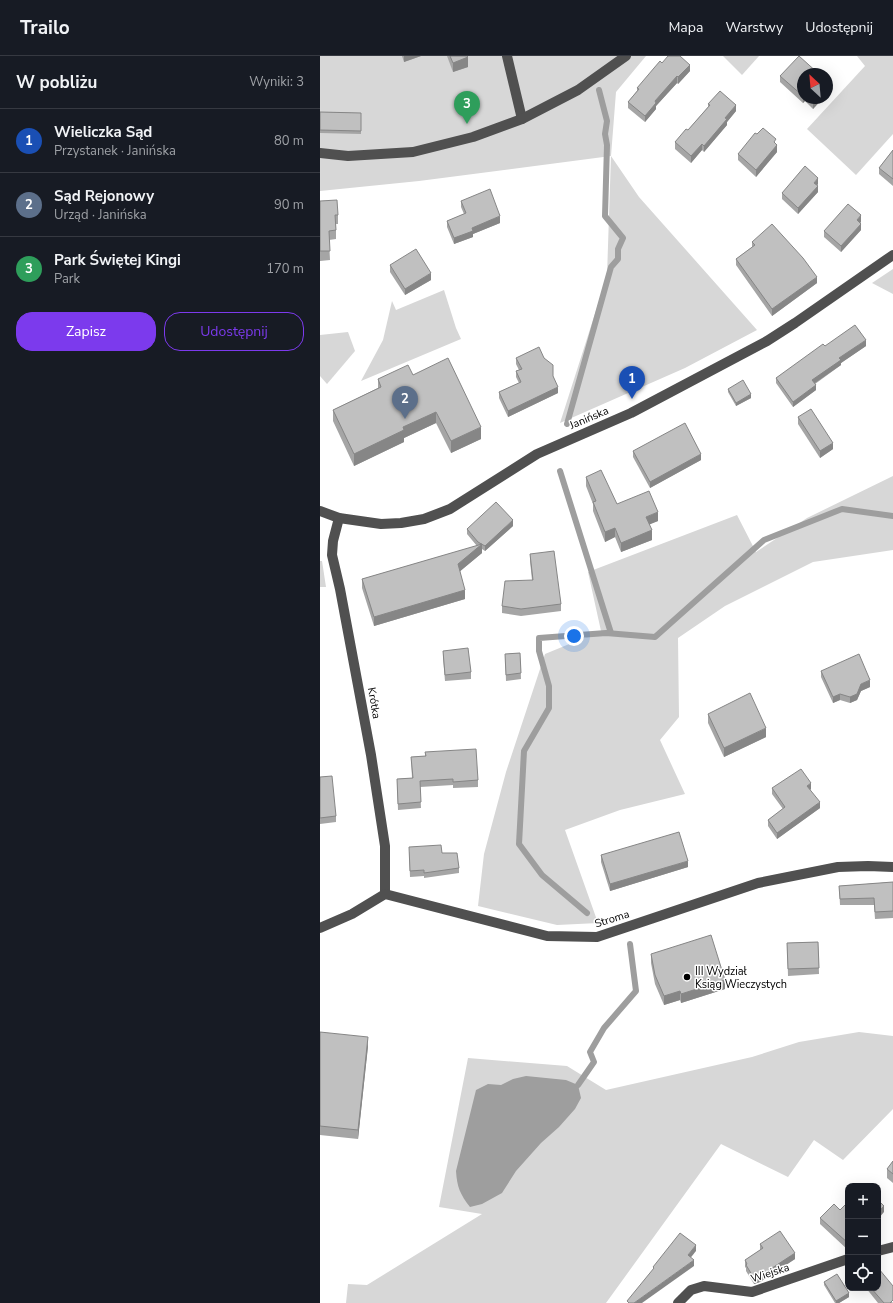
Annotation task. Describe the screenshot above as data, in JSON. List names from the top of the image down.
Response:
{
  "streets": {
    "street": [
      "Janińska",
      "Krótka",
      "Stroma",
      "Wiejska"
    ]
  },
  "crossings": [
    ["Janińska", "Krótka"],
    ["Krótka", "Stroma"]
  ],
  "places": ["III Wydział Ksiąg Wieczystych"],
  "north": "top left",
  "page": {
    "header": "Trailo",
    "nav": ["Mapa", "Warstwy", "Udostępnij"],
    "heading": ["W pobliżu", "Wyniki: 3"],
    "pins": ["3", "1", "2"],
    "list": [
      {
        "mark": "1",
        "name": "Wieliczka Sąd",
        "note": "Przystanek · Janińska",
        "value": "80 m"
      },
      {
        "mark": "2",
        "name": "Sąd Rejonowy",
        "note": "Urząd · Janińska",
        "value": "90 m"
      },
      {
        "mark": "3",
        "name": "Park Świętej Kingi",
        "note": "Park",
        "value": "170 m"
      }
    ],
    "buttons": ["Zapisz", "Udostępnij"],
    "map_buttons": ["+", "−"]
  }
}
